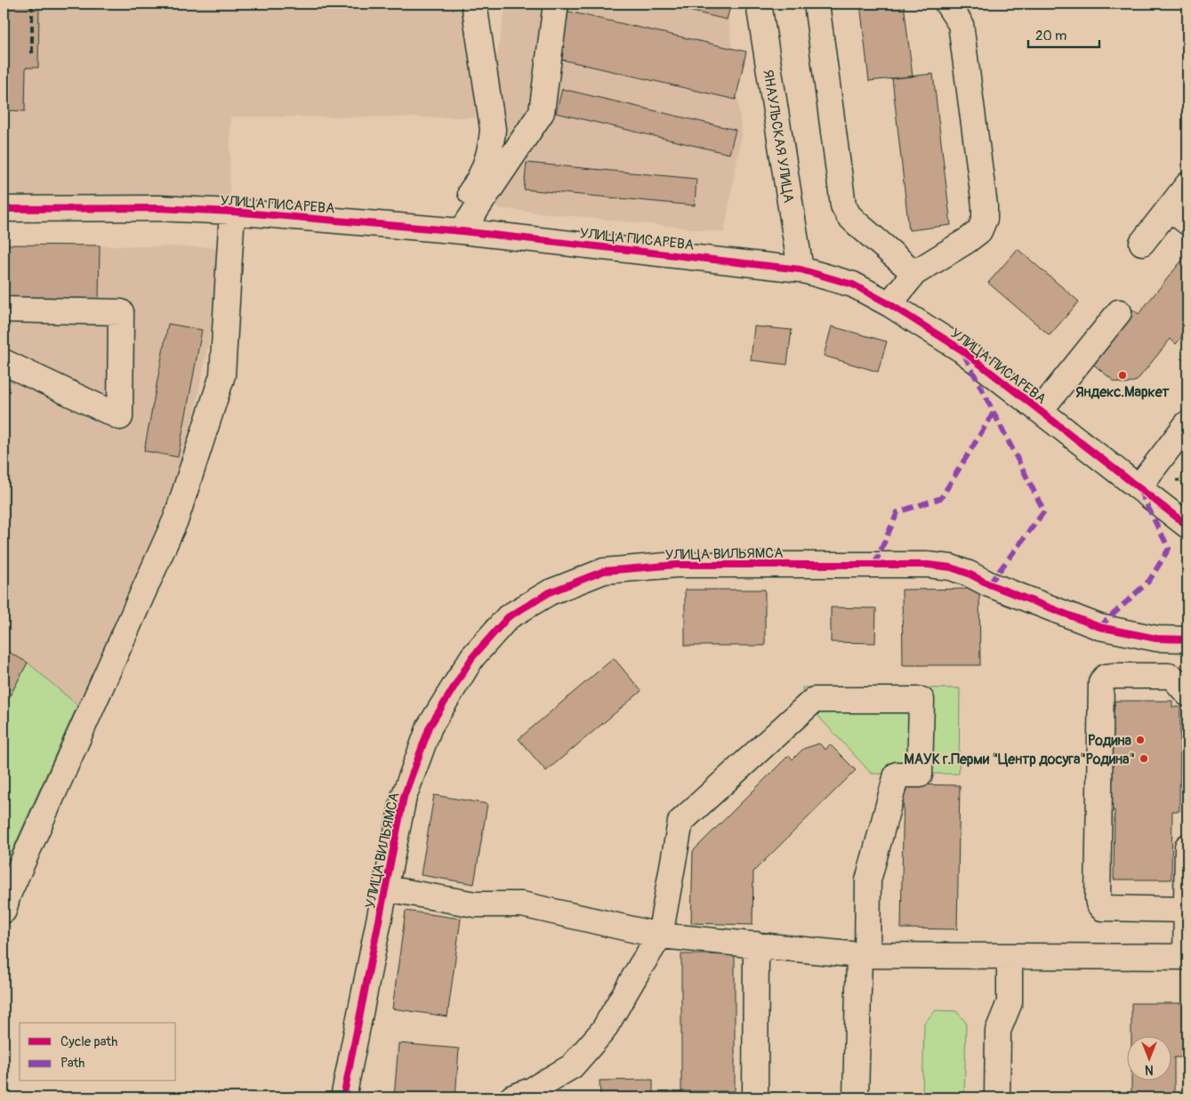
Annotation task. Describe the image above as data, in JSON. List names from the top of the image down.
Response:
{
  "streets": {
    "street": ["ЯНАУЛЬСКАЯ УЛИЦА", "УЛИЦА ПИСАРЕВА", "УЛИЦА ВИЛЬЯМСА"]
  },
  "crossings": [
    ["ЯНАУЛЬСКАЯ УЛИЦА", "УЛИЦА ПИСАРЕВА"]
  ],
  "places": ["Яндекс.Маркет", "Родина", "МАУК г.Перми \"Центр досуга\"Родина\""],
  "legend": ["Cycle path", "Path"],
  "scale_bar": "20 m",
  "north": "bottom"
}
